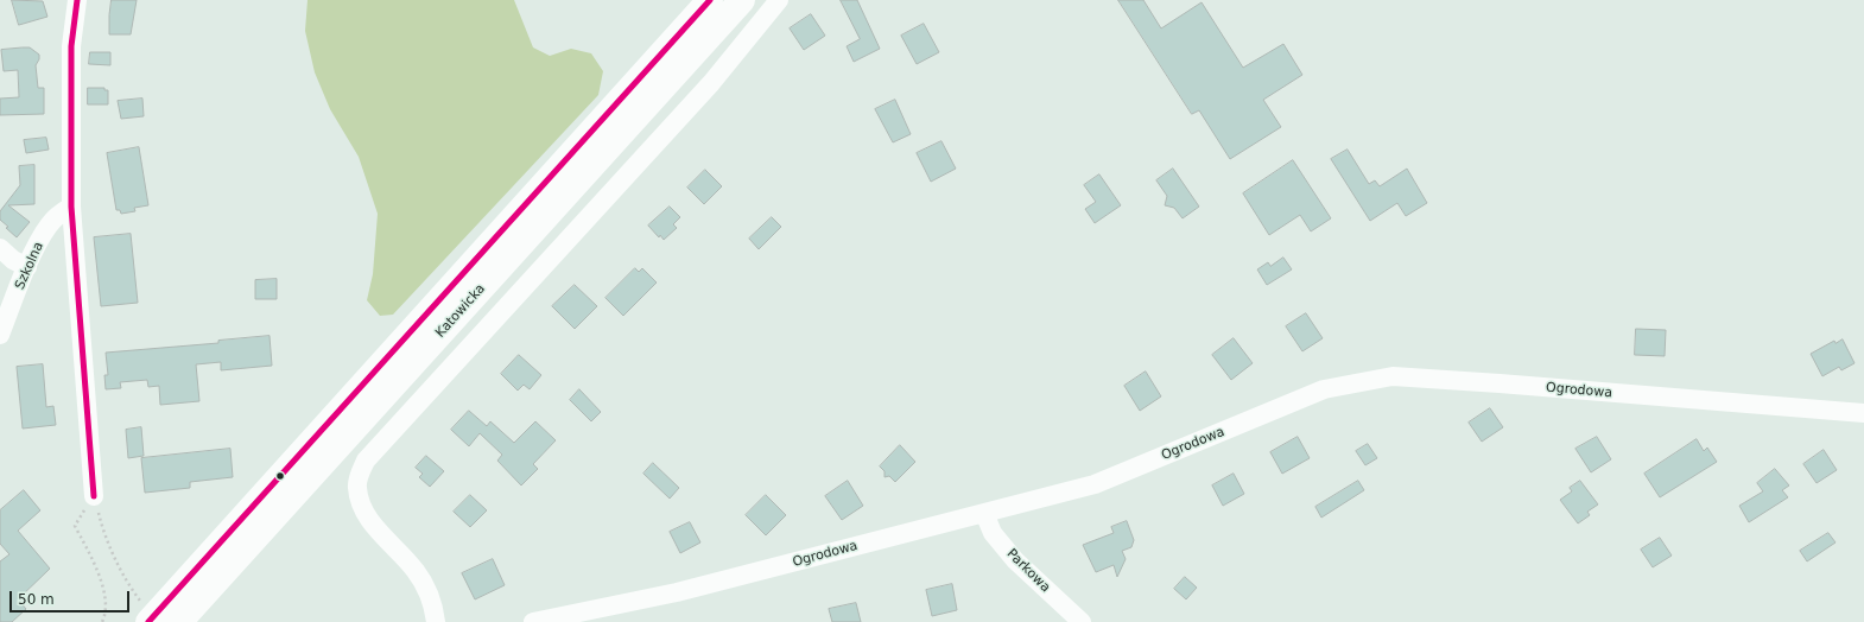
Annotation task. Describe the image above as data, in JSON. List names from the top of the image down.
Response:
{
  "streets": {
    "main road": ["Katowicka"],
    "street": ["Szkolna", "Ogrodowa", "Parkowa"]
  },
  "crossings": [
    ["Ogrodowa", "Parkowa"]
  ],
  "scale_bar": "50 m"
}
